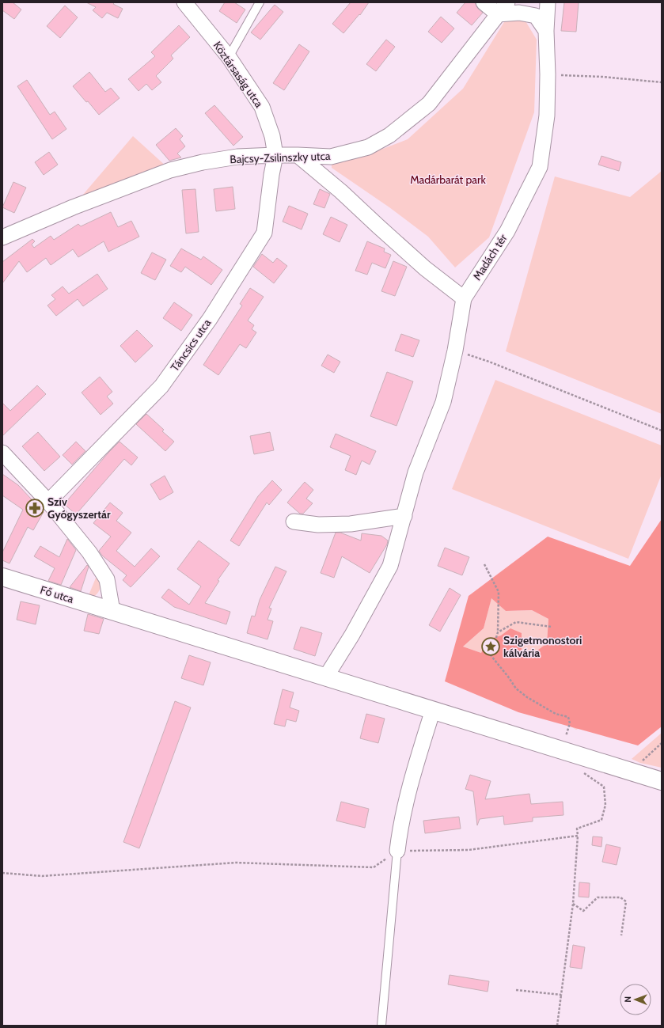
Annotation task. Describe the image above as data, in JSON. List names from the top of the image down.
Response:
{
  "streets": {
    "main road": ["Fő utca"],
    "street": [
      "Köztársaság utca",
      "Bajcsy-Zsilinszky utca",
      "Madách tér",
      "Táncsics utca"
    ]
  },
  "crossings": [
    ["Köztársaság utca", "Bajcsy-Zsilinszky utca"],
    ["Köztársaság utca", "Táncsics utca"],
    ["Bajcsy-Zsilinszky utca", "Táncsics utca"]
  ],
  "parks": ["Madárbarát park"],
  "places": {
    "pharmacy": ["Szív Gyógyszertár"],
    "place": ["Szigetmonostori kálvária"]
  },
  "north": "left"
}
